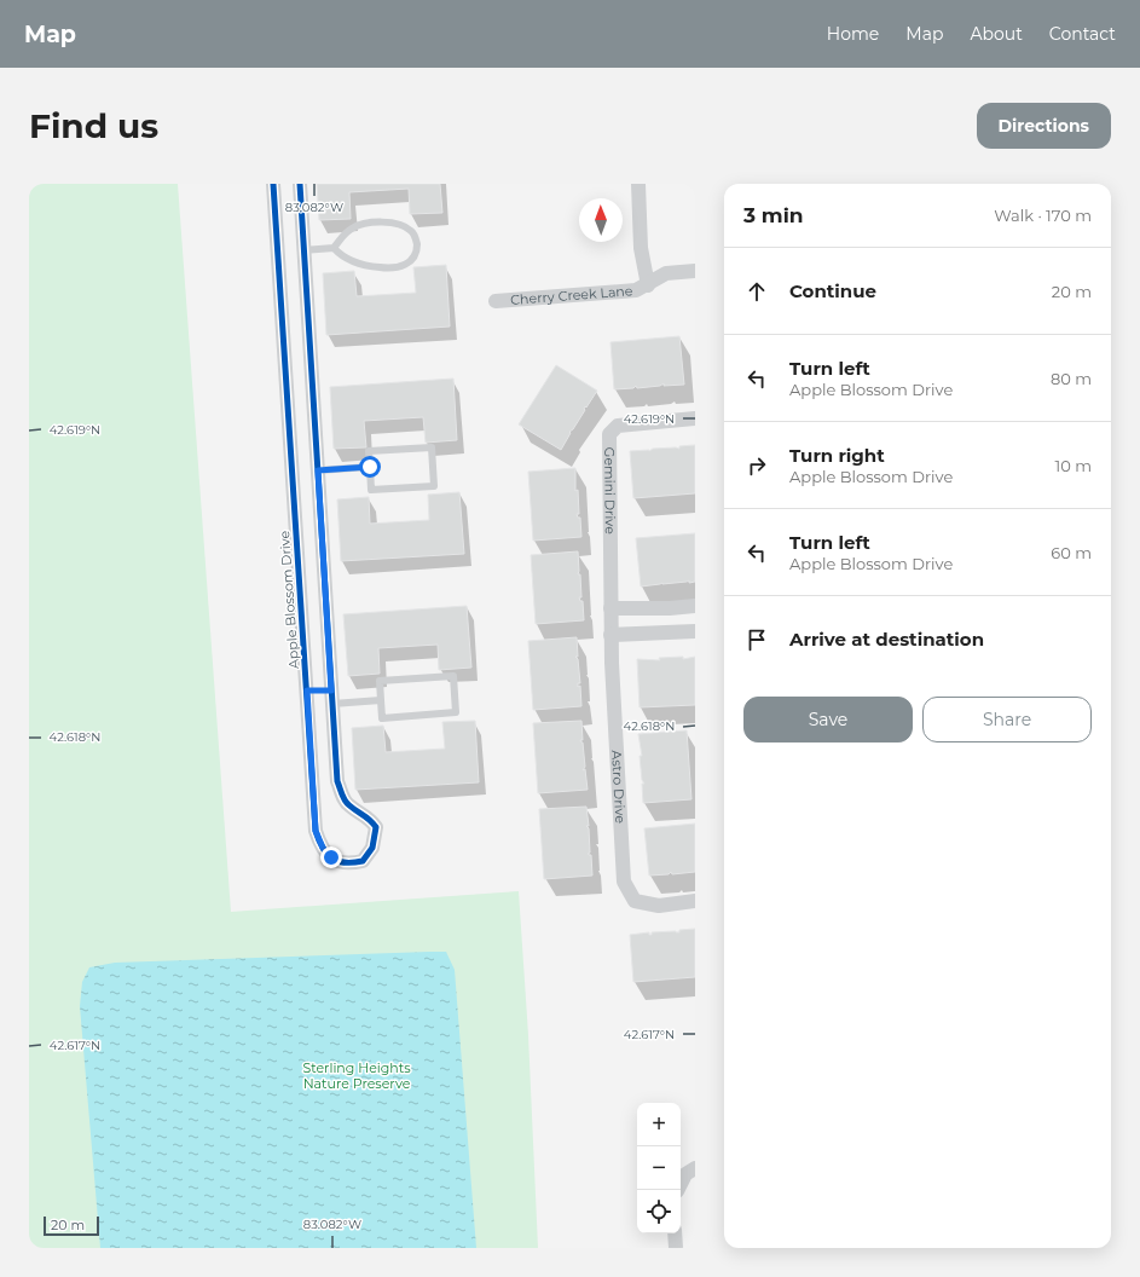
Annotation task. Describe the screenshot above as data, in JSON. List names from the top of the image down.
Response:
{
  "streets": {
    "street": [
      "Cherry Creek Lane",
      "Gemini Drive",
      "Apple Blossom Drive",
      "Astro Drive"
    ]
  },
  "crossings": [
    ["Gemini Drive", "Astro Drive"]
  ],
  "parks": ["Sterling Heights Nature Preserve"],
  "scale_bar": "20 m",
  "north": "top",
  "page": {
    "header": "Map",
    "nav": [
      "Home",
      "Map",
      "About",
      "Contact"
    ],
    "buttons": [
      "Directions",
      ["Save", "Share"]
    ],
    "title": "Find us",
    "heading": ["3 min", "Walk · 170 m"],
    "list": [
      ["Continue", "20 m"],
      ["Turn left", "Apple Blossom Drive", "80 m"],
      ["Turn right", "Apple Blossom Drive", "10 m"],
      ["Turn left", "Apple Blossom Drive", "60 m"],
      "Arrive at destination"
    ],
    "map_buttons": ["+", "−"],
    "scale": "20 m"
  },
  "coordinates": [
    "83.082°W",
    "42.619°N",
    "42.618°N",
    "42.617°N"
  ]
}
